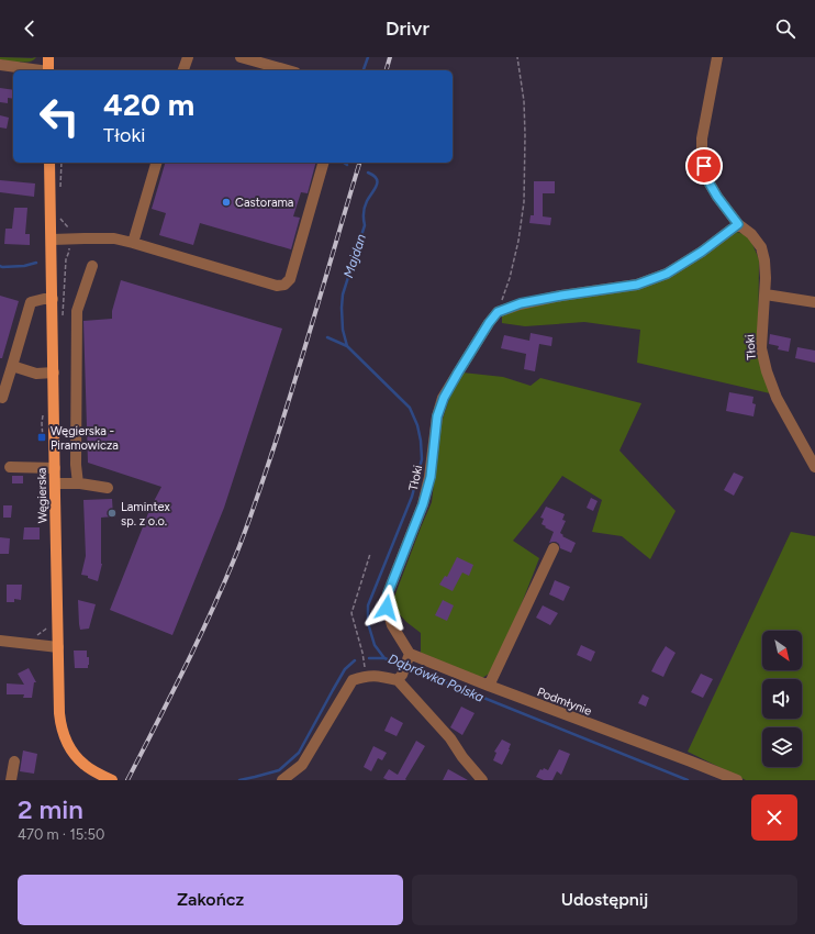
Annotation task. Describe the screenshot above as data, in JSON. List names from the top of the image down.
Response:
{
  "streets": {
    "main road": ["Węgierska"],
    "street": ["Tłoki", "Podmłynie"]
  },
  "crossings": [
    ["Tłoki", "Podmłynie"]
  ],
  "water": ["Majdan", "Dąbrówka Polska"],
  "places": {
    "other": ["Castorama", "Lamintex sp. z o.o."],
    "transit": ["Węgierska - Piramowicza"]
  },
  "north": "bottom right",
  "page": {
    "header": "Drivr",
    "turn": ["420 m", "Tłoki"],
    "heading": ["2 min", "470 m · 15:50"],
    "buttons": ["Zakończ", "Udostępnij"]
  }
}
